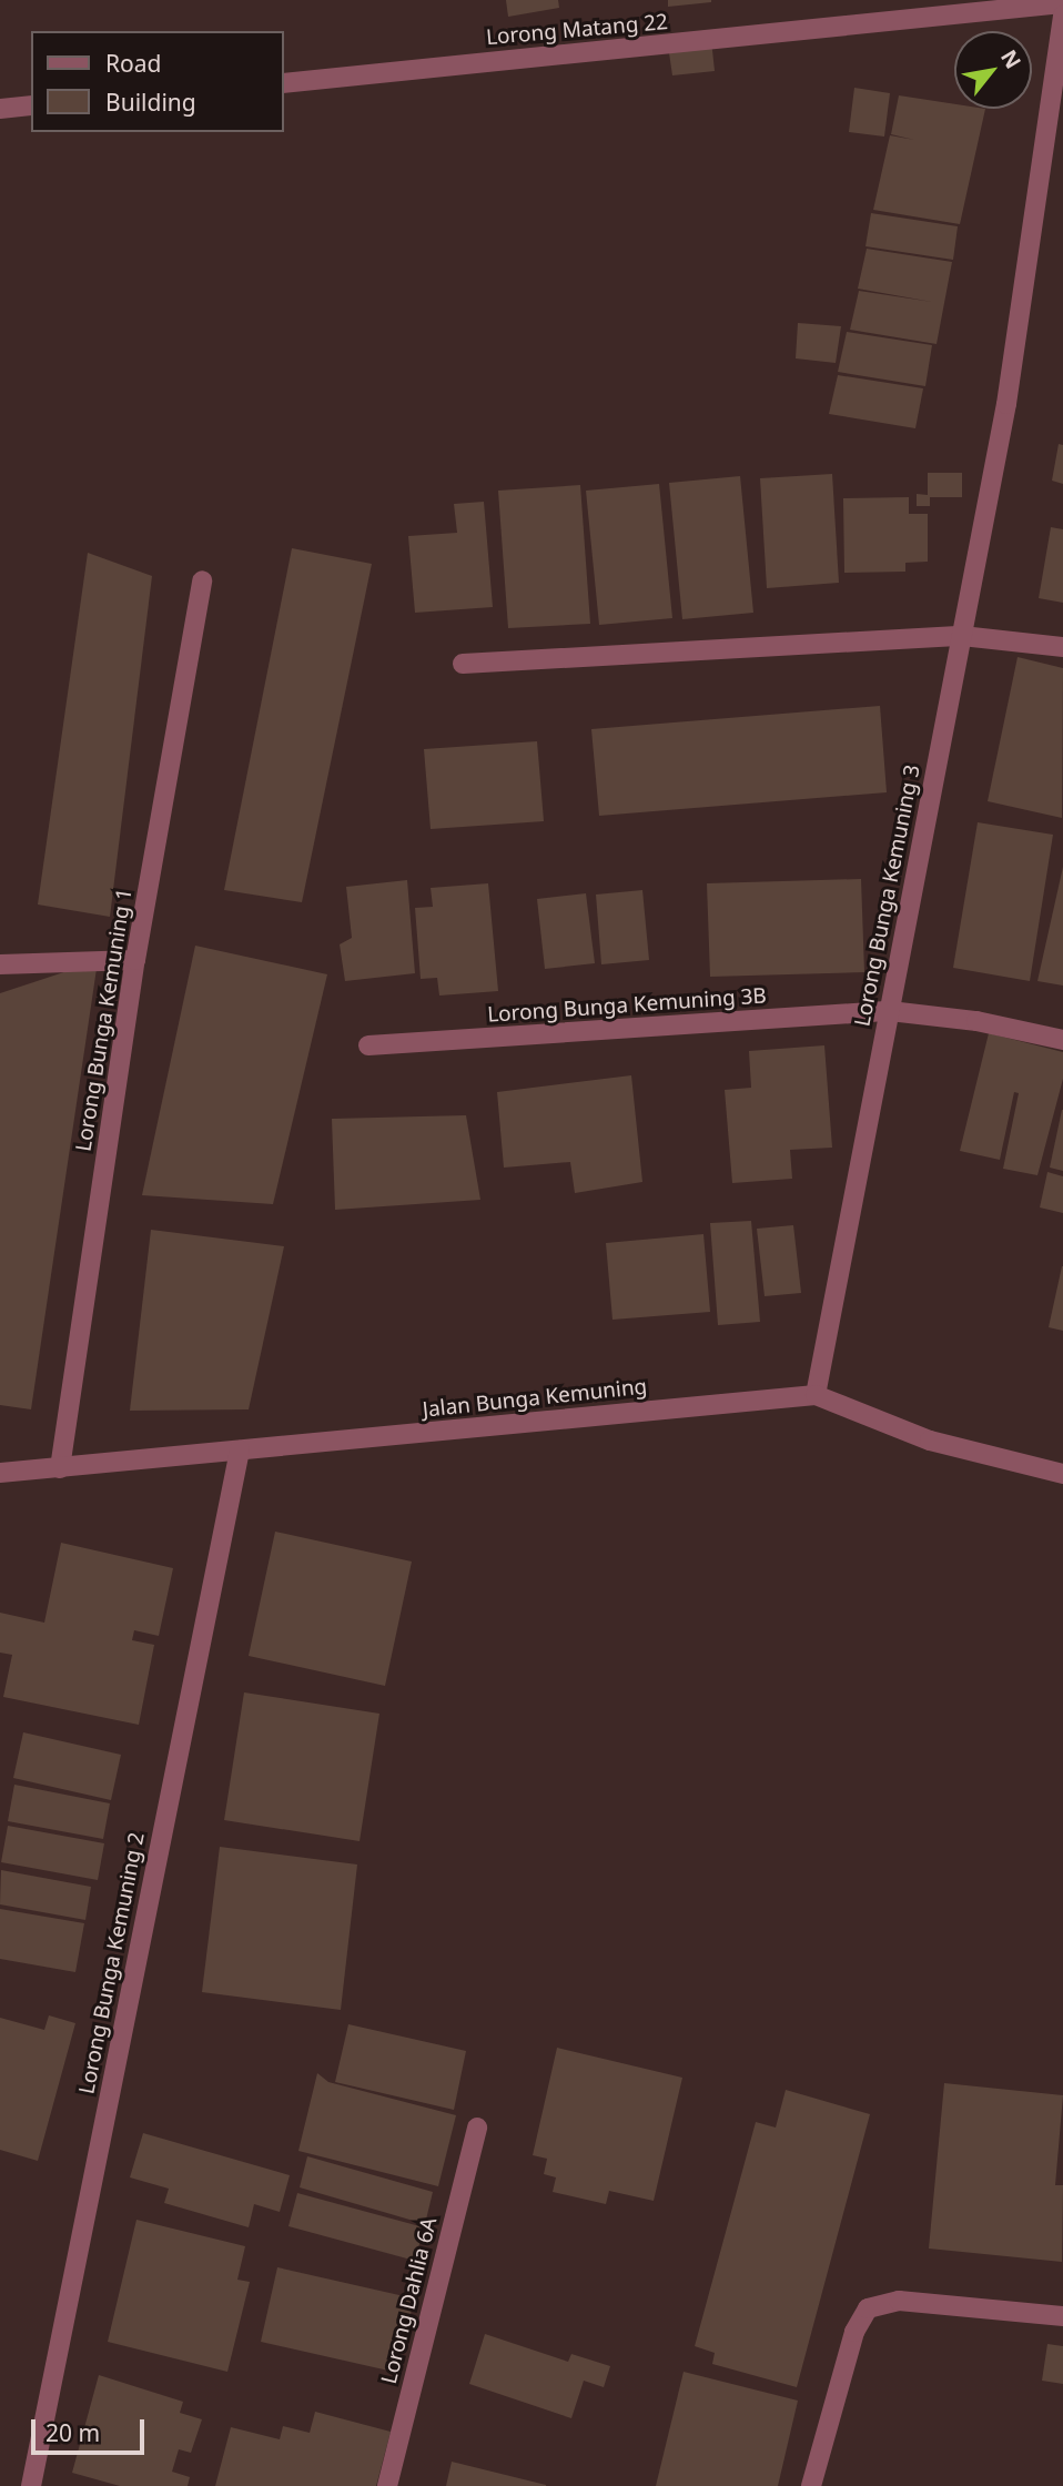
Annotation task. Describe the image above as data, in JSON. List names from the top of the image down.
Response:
{
  "streets": {
    "street": [
      "Lorong Matang 22",
      "Lorong Bunga Kemuning 3",
      "Lorong Bunga Kemuning 3B",
      "Lorong Bunga Kemuning 1",
      "Jalan Bunga Kemuning",
      "Lorong Bunga Kemuning 2",
      "Lorong Dahlia 6A"
    ]
  },
  "crossings": [
    ["Lorong Bunga Kemuning 3", "Lorong Bunga Kemuning 3B"],
    ["Lorong Bunga Kemuning 3", "Jalan Bunga Kemuning"],
    ["Lorong Bunga Kemuning 1", "Jalan Bunga Kemuning"],
    ["Jalan Bunga Kemuning", "Lorong Bunga Kemuning 2"]
  ],
  "legend": ["Road", "Building"],
  "scale_bar": "20 m",
  "north": "top right"
}
